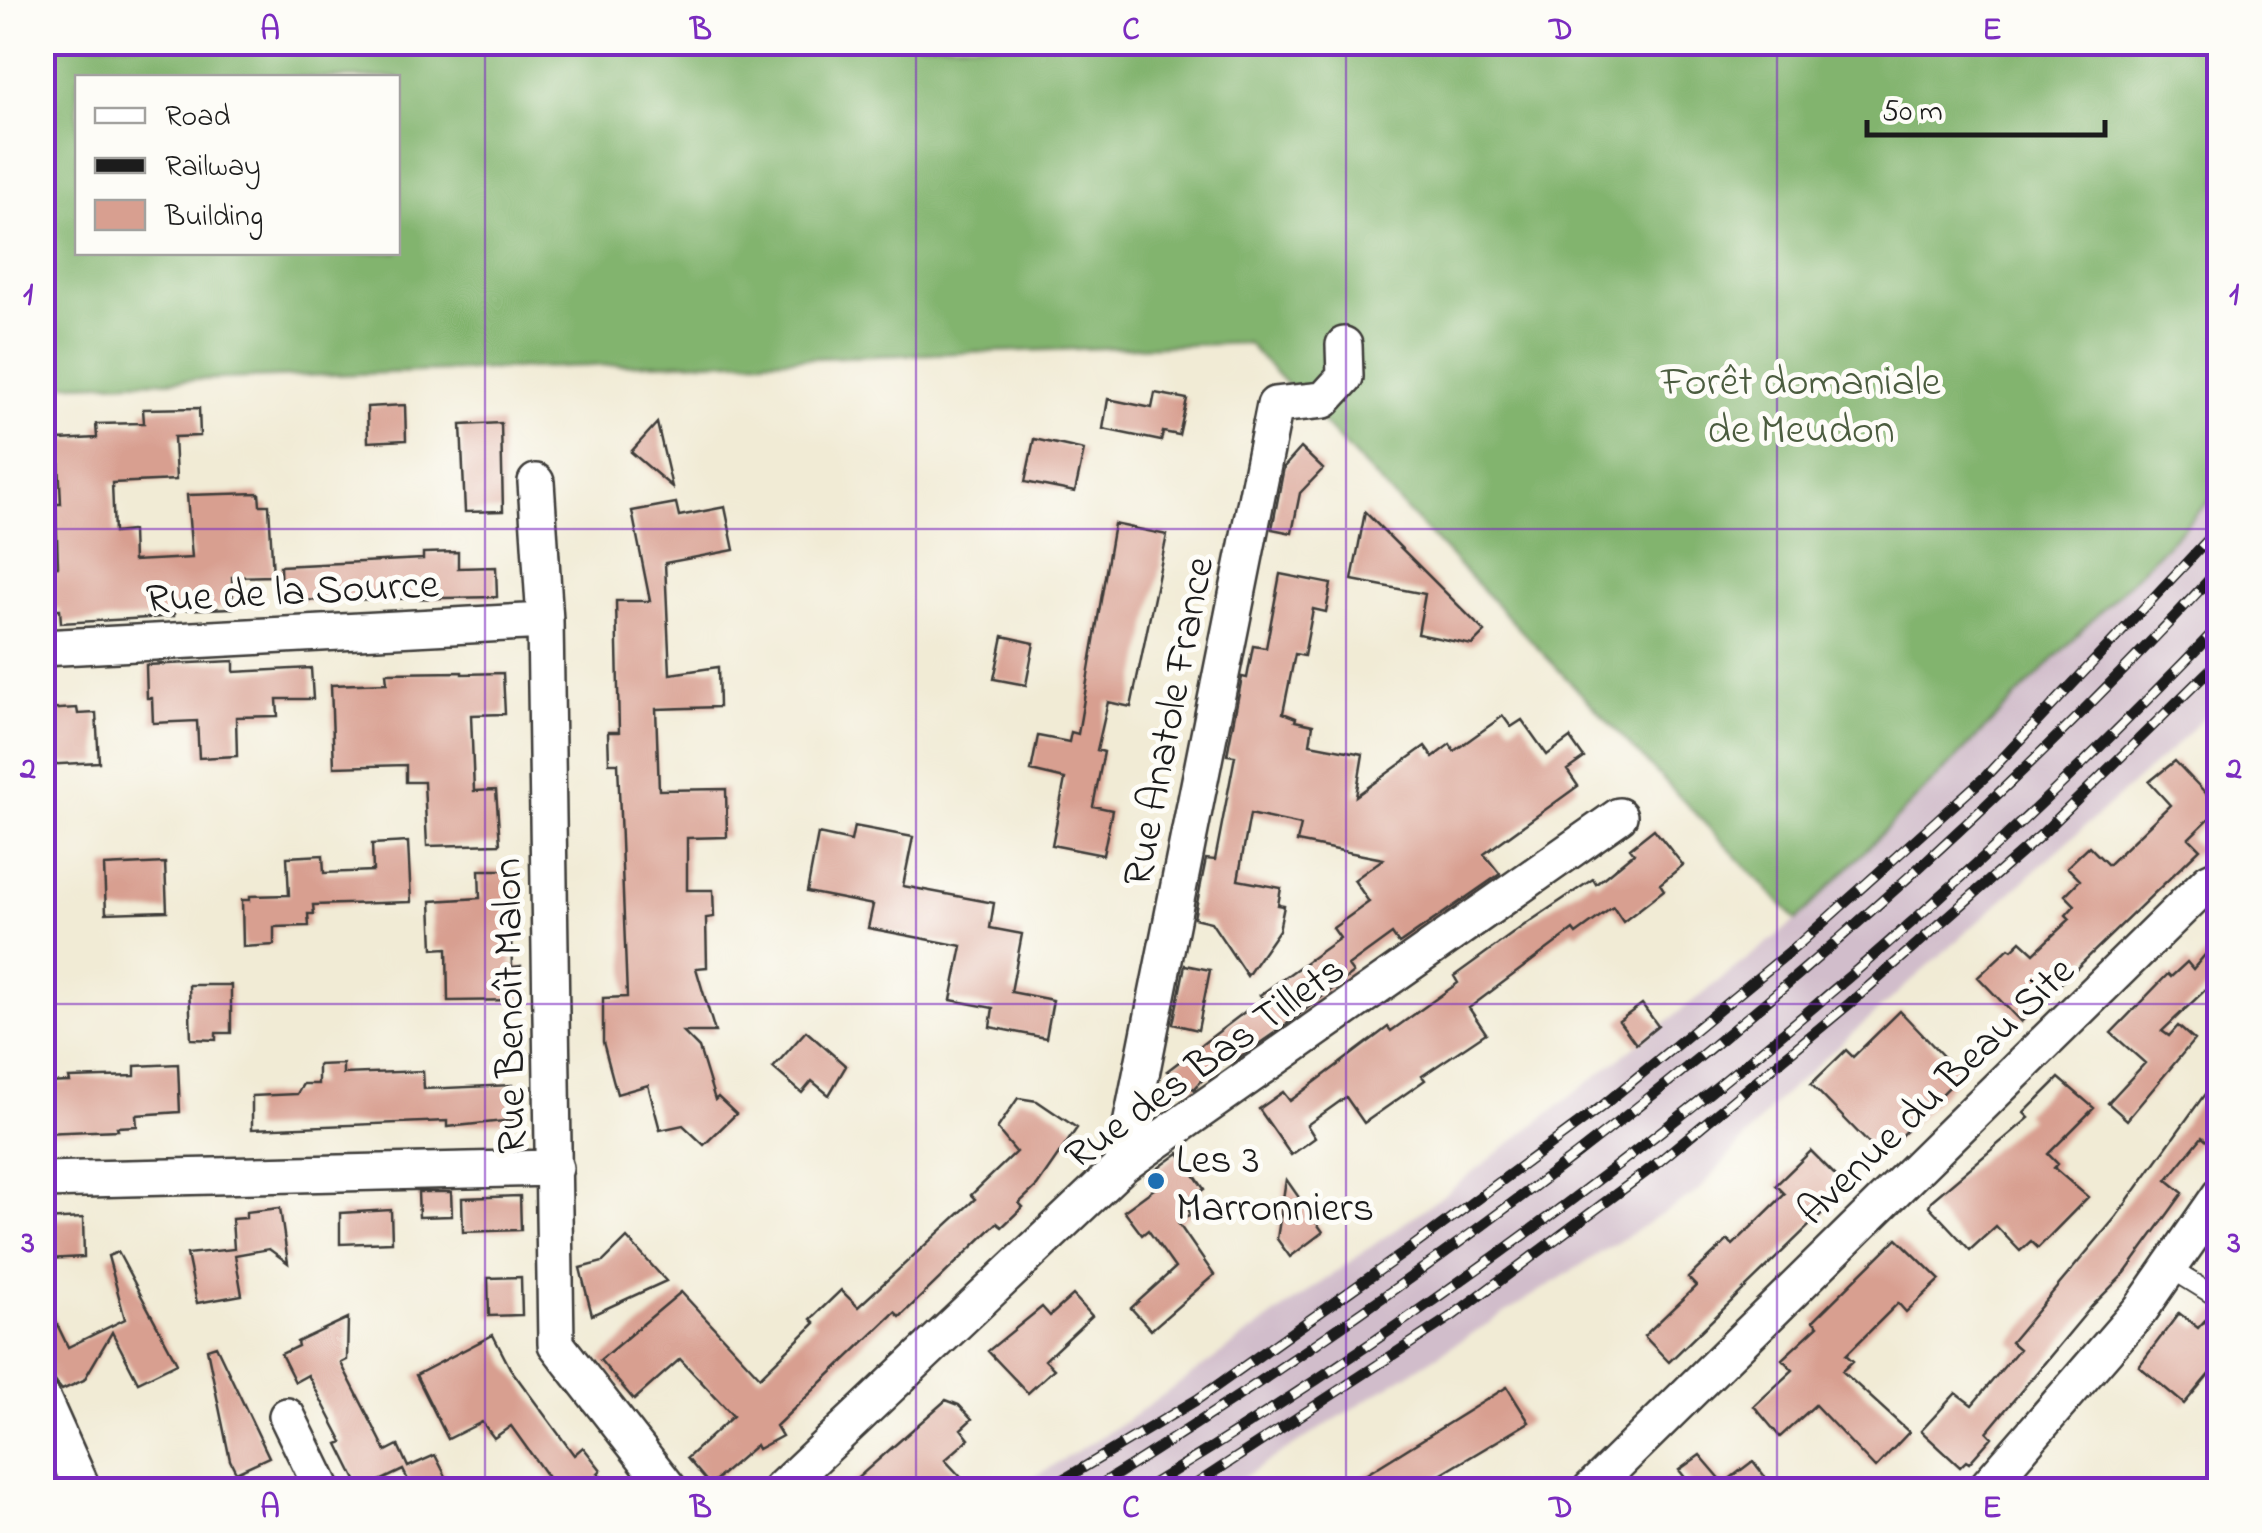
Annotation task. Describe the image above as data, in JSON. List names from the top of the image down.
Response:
{
  "streets": {
    "street": [
      "Rue de la Source",
      "Rue Anatole France",
      "Rue Benoît Malon",
      "Rue des Bas Tillets",
      "Avenue du Beau Site"
    ]
  },
  "crossings": [
    ["Rue de la Source", "Rue Benoît Malon"],
    ["Rue Anatole France", "Rue des Bas Tillets"]
  ],
  "parks": ["Forêt domaniale de Meudon"],
  "places": ["Les 3 Marronniers"],
  "legend": ["Road", "Railway", "Building"],
  "scale_bar": "50 m",
  "grid": {
    "columns": [
      "A",
      "B",
      "C",
      "D",
      "E"
    ],
    "rows": ["1", "2", "3"]
  }
}
